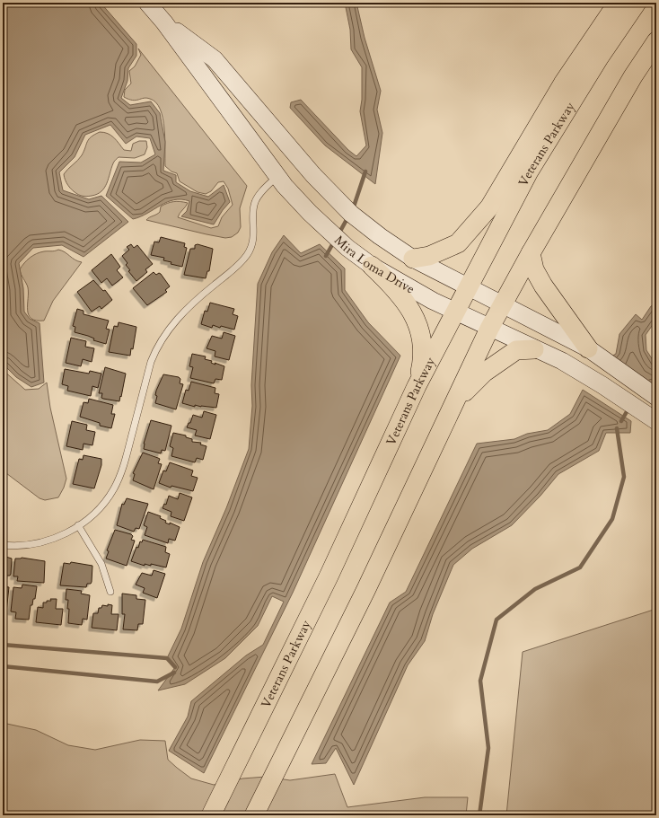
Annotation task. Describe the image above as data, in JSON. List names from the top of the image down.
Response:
{
  "streets": {
    "main road": ["Veterans Parkway", "Mira Loma Drive"]
  },
  "crossings": [
    ["Veterans Parkway", "Mira Loma Drive"]
  ]
}
